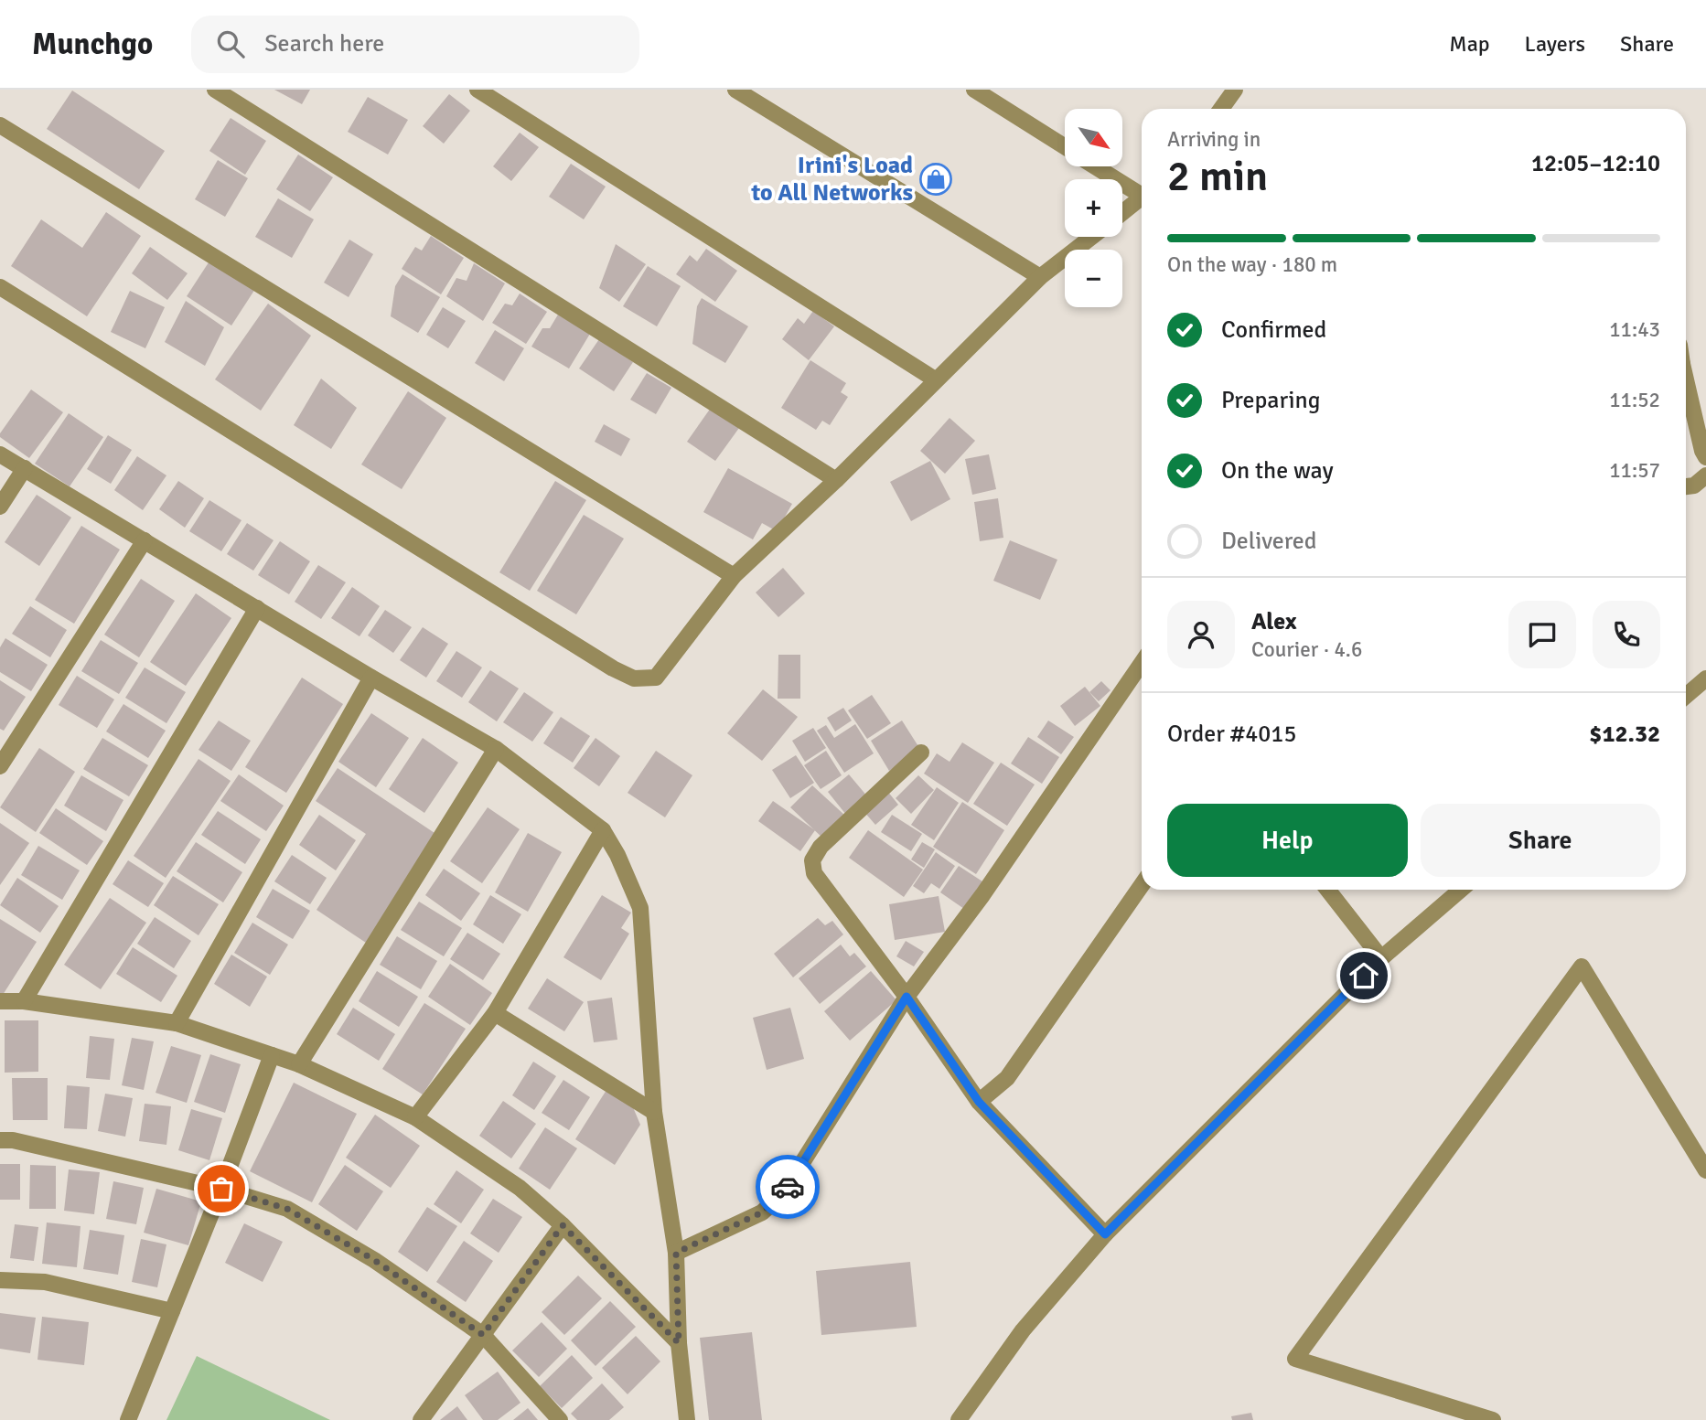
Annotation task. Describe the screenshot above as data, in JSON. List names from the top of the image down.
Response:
{
  "places": {
    "shop": ["Irini's Load to All Networks"]
  },
  "north": "bottom right",
  "page": {
    "header": "Munchgo",
    "search": "Search here",
    "nav": ["Map", "Layers", "Share"],
    "map_buttons": ["+", "−"],
    "heading": ["2 min", "Arriving in", "12:05–12:10"],
    "panel": [
      "Alex",
      "Courier · 4.6",
      "Order #4015",
      "$12.32"
    ],
    "bar": "On the way · 180 m",
    "list": [
      ["Confirmed", "11:43"],
      ["Preparing", "11:52"],
      ["On the way", "11:57"],
      "Delivered"
    ],
    "buttons": ["Help", "Share"]
  }
}
